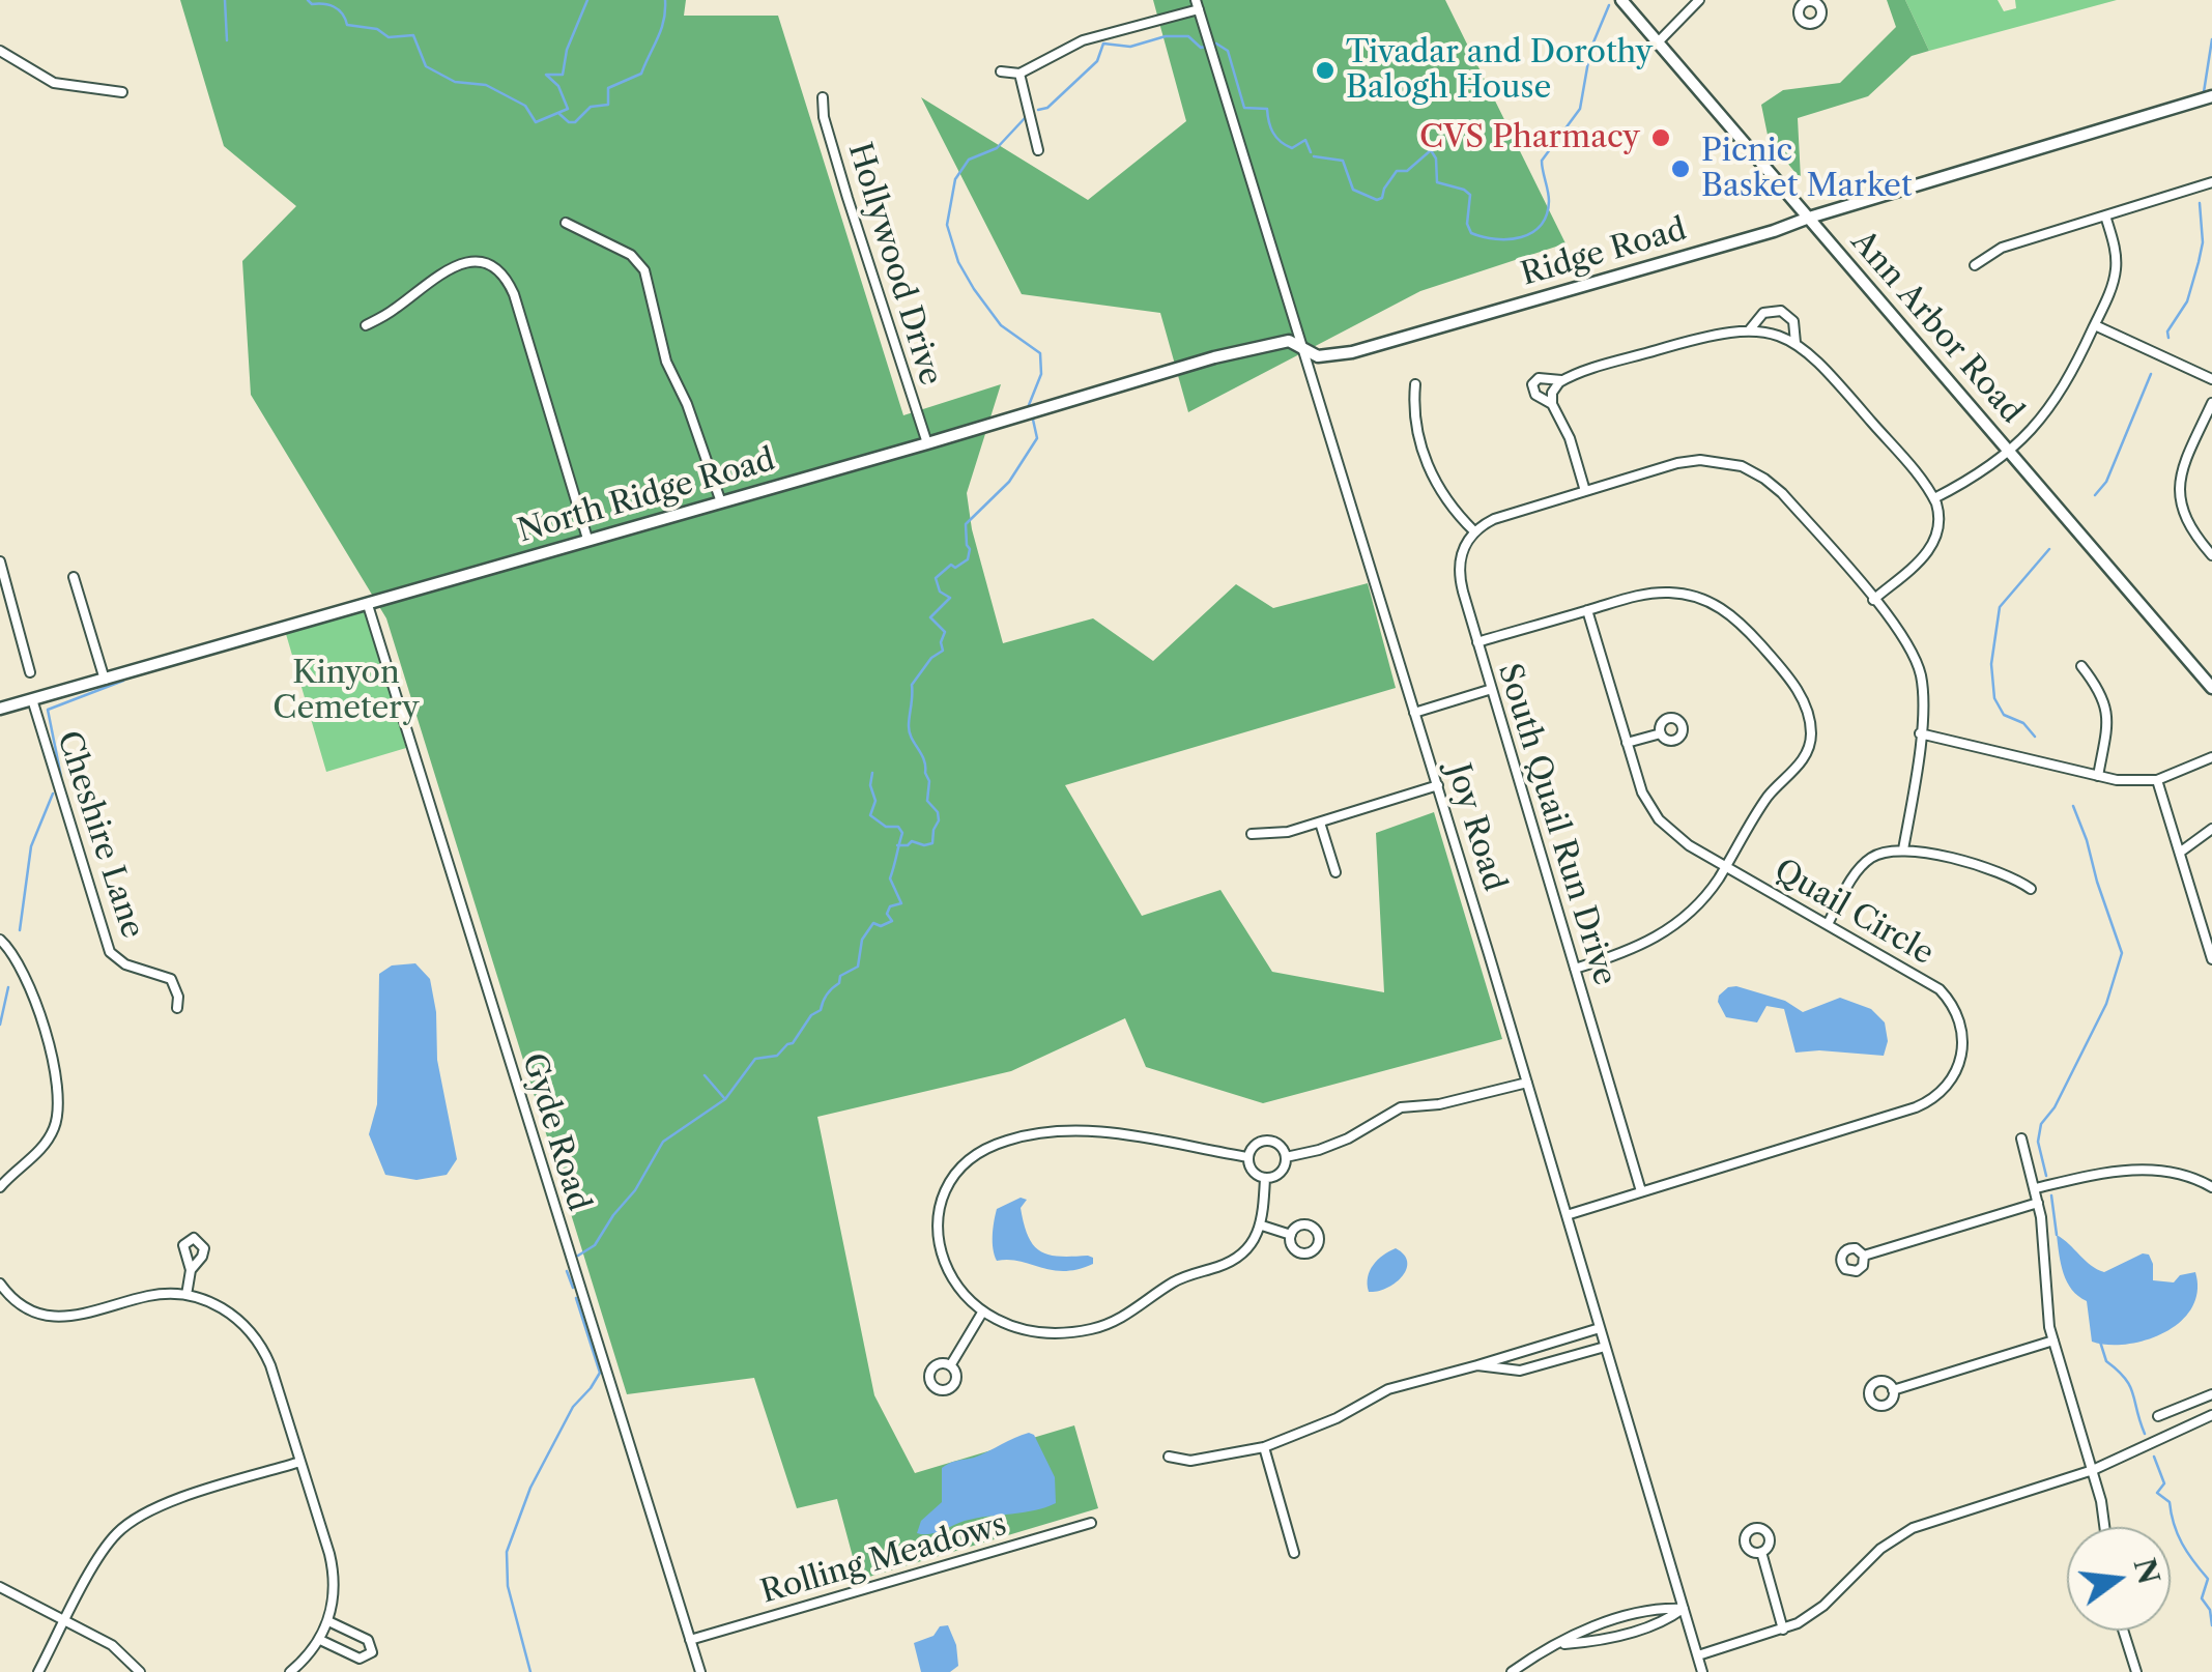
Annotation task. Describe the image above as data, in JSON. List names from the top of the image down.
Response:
{
  "streets": {
    "street": [
      "Ridge Road",
      "Hollywood Drive",
      "Ann Arbor Road",
      "North Ridge Road",
      "South Quail Run Drive",
      "Joy Road",
      "Cheshire Lane",
      "Quail Circle",
      "Gyde Road",
      "Rolling Meadows"
    ]
  },
  "crossings": [
    ["Ridge Road", "Ann Arbor Road"],
    ["Ridge Road", "North Ridge Road"],
    ["Ridge Road", "Joy Road"],
    ["Hollywood Drive", "North Ridge Road"],
    ["North Ridge Road", "Joy Road"],
    ["North Ridge Road", "Cheshire Lane"],
    ["North Ridge Road", "Gyde Road"],
    ["South Quail Run Drive", "Quail Circle"],
    ["Joy Road", "Quail Circle"],
    ["Gyde Road", "Rolling Meadows"]
  ],
  "parks": ["Kinyon Cemetery"],
  "places": ["Tivadar and Dorothy Balogh House", "CVS Pharmacy", "Picnic Basket Market"],
  "north": "right"
}
